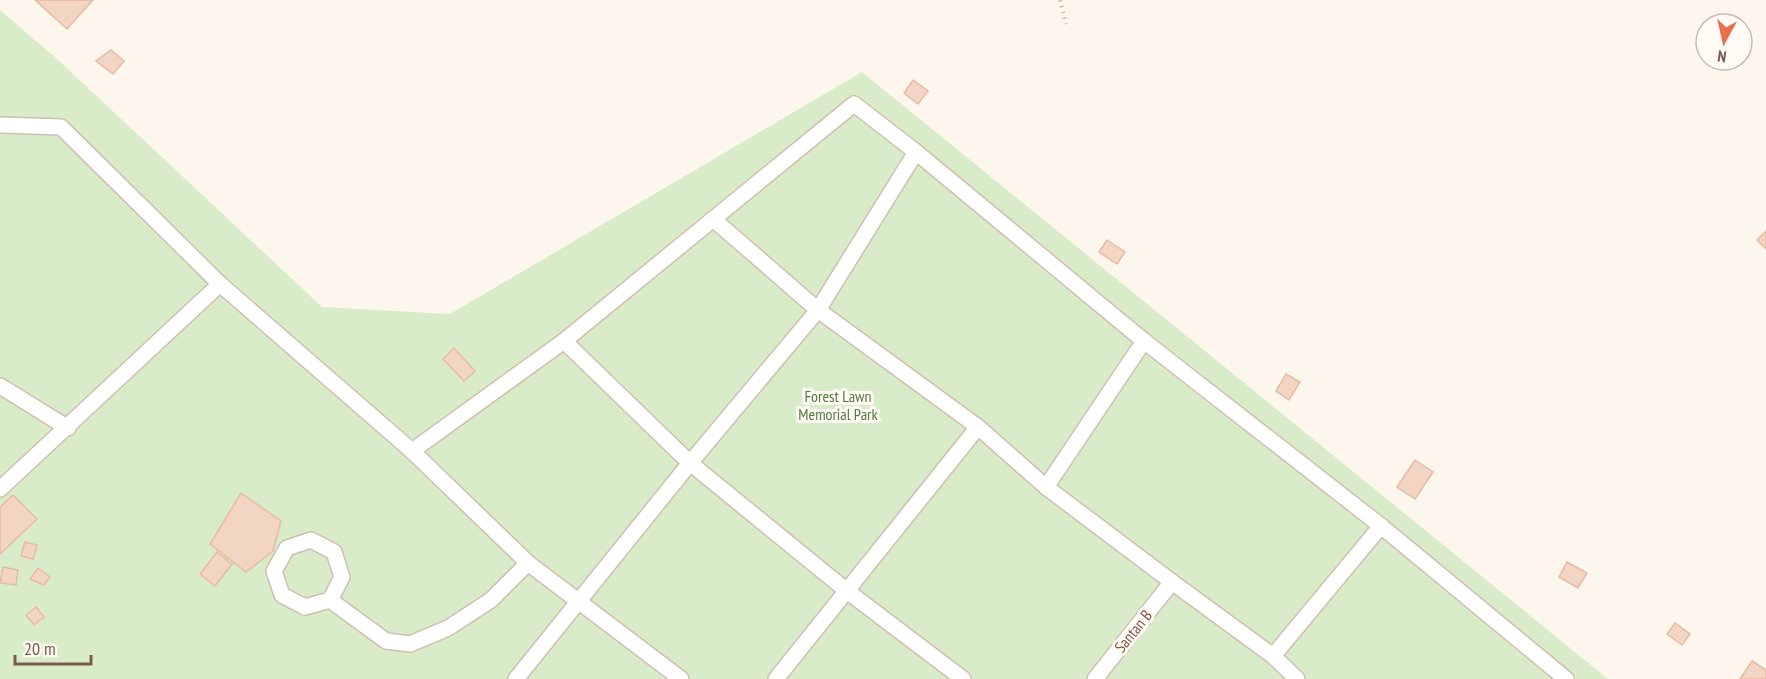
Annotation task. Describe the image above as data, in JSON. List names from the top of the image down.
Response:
{
  "streets": {
    "lane": ["Santan B"]
  },
  "parks": ["Forest Lawn Memorial Park"],
  "scale_bar": "20 m",
  "north": "bottom"
}
